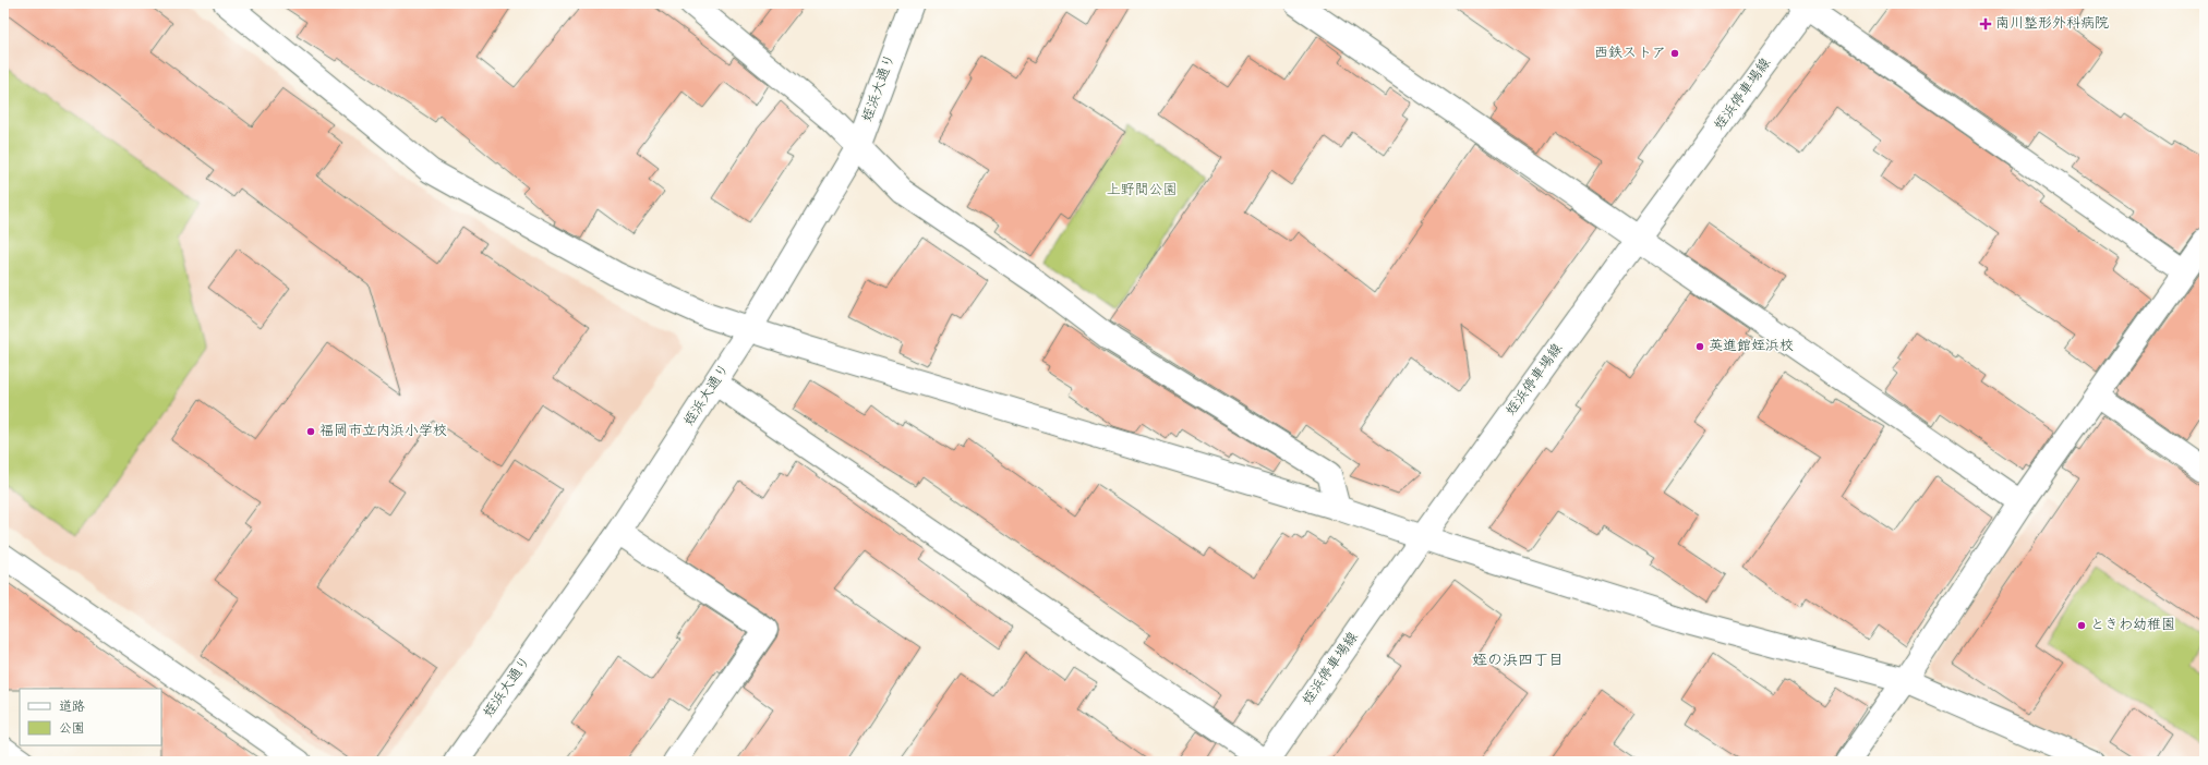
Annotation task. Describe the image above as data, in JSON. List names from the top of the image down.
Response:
{
  "streets": {
    "street": ["姪浜大通り", "姪浜停車場線"]
  },
  "districts": ["姪の浜四丁目"],
  "parks": ["上野間公園"],
  "places": {
    "health": ["南川整形外科病院"],
    "other": [
      "西鉄ストア",
      "英進館姪浜校",
      "福岡市立内浜小学校",
      "ときわ幼稚園"
    ]
  },
  "legend": ["道路", "公園"]
}
